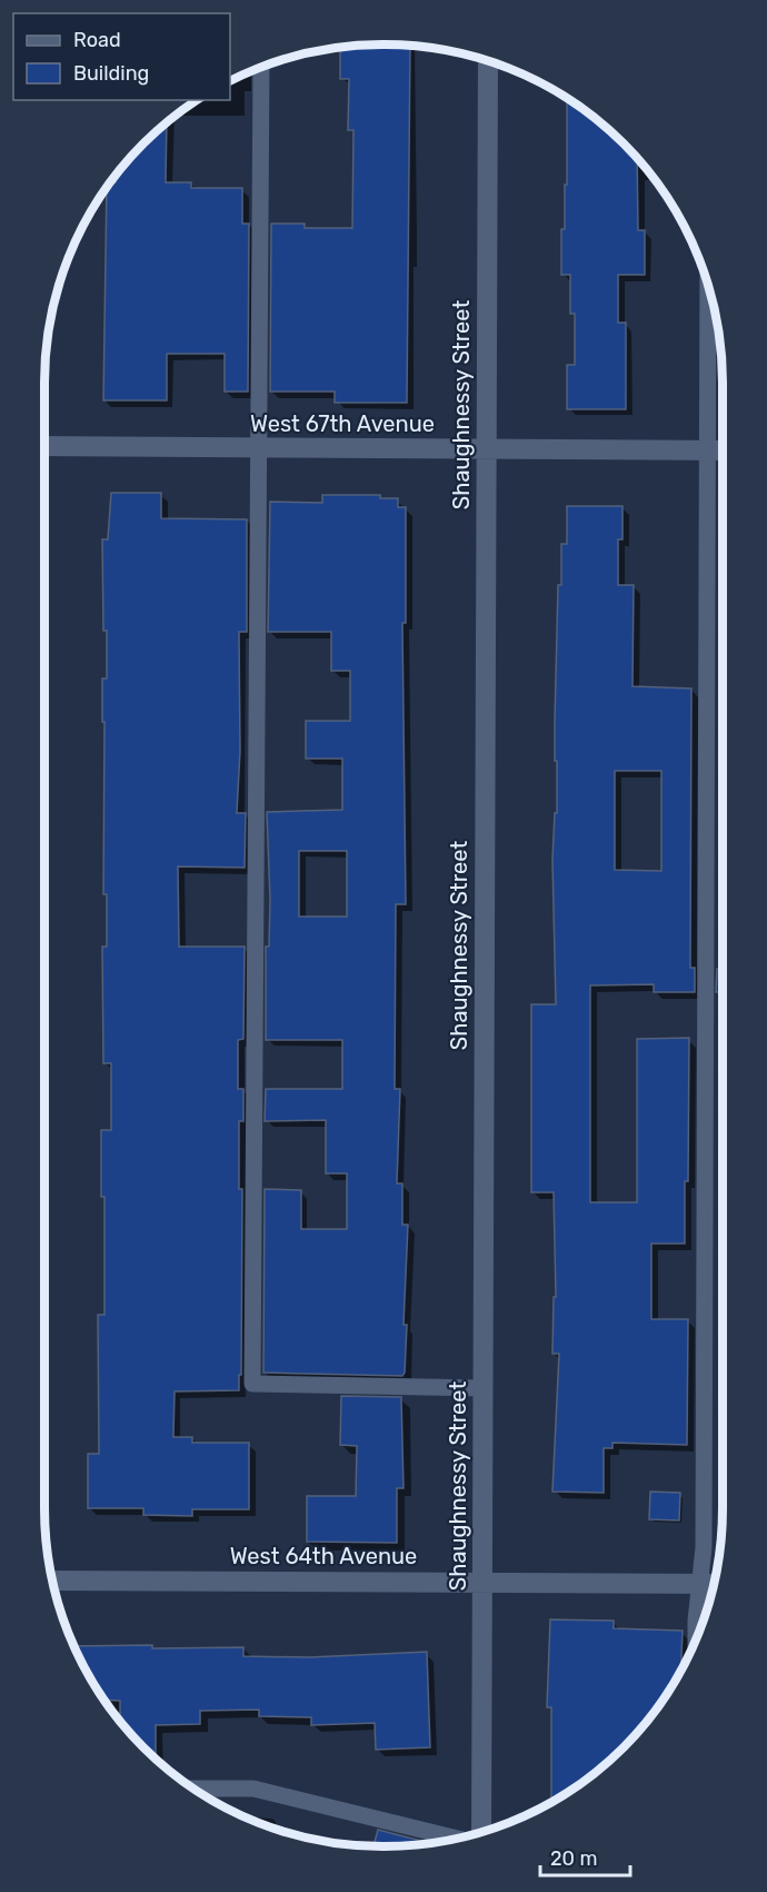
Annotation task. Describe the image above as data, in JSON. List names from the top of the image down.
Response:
{
  "streets": {
    "street": ["Shaughnessy Street", "West 67th Avenue", "West 64th Avenue"]
  },
  "crossings": [
    ["Shaughnessy Street", "West 67th Avenue"],
    ["Shaughnessy Street", "West 64th Avenue"]
  ],
  "legend": ["Road", "Building"],
  "scale_bar": "20 m"
}
